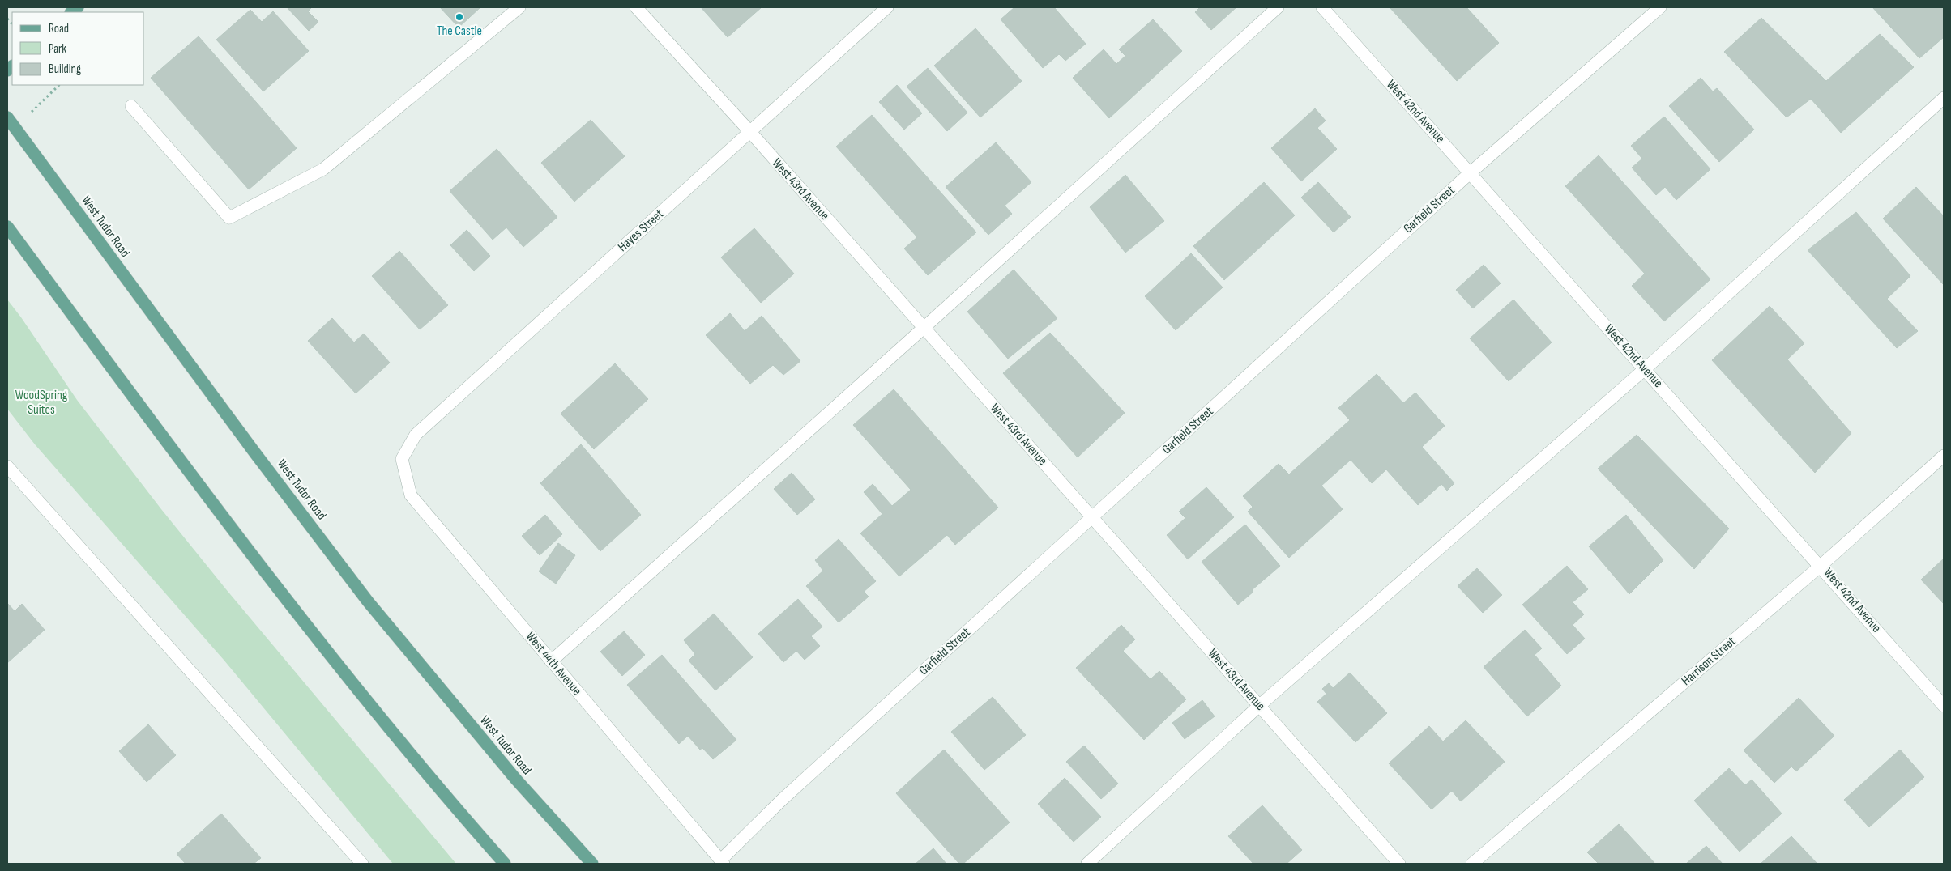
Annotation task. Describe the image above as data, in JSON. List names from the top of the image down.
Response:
{
  "streets": {
    "main road": ["West Tudor Road"],
    "street": [
      "West 42nd Avenue",
      "West 43rd Avenue",
      "Garfield Street",
      "Hayes Street",
      "Harrison Street",
      "West 44th Avenue"
    ]
  },
  "crossings": [
    ["West 42nd Avenue", "Garfield Street"],
    ["West 42nd Avenue", "Harrison Street"],
    ["West 43rd Avenue", "Garfield Street"],
    ["West 43rd Avenue", "Hayes Street"],
    ["Garfield Street", "West 44th Avenue"],
    ["Hayes Street", "West 44th Avenue"]
  ],
  "parks": ["WoodSpring Suites"],
  "places": ["The Castle"],
  "legend": ["Road", "Park", "Building"]
}
